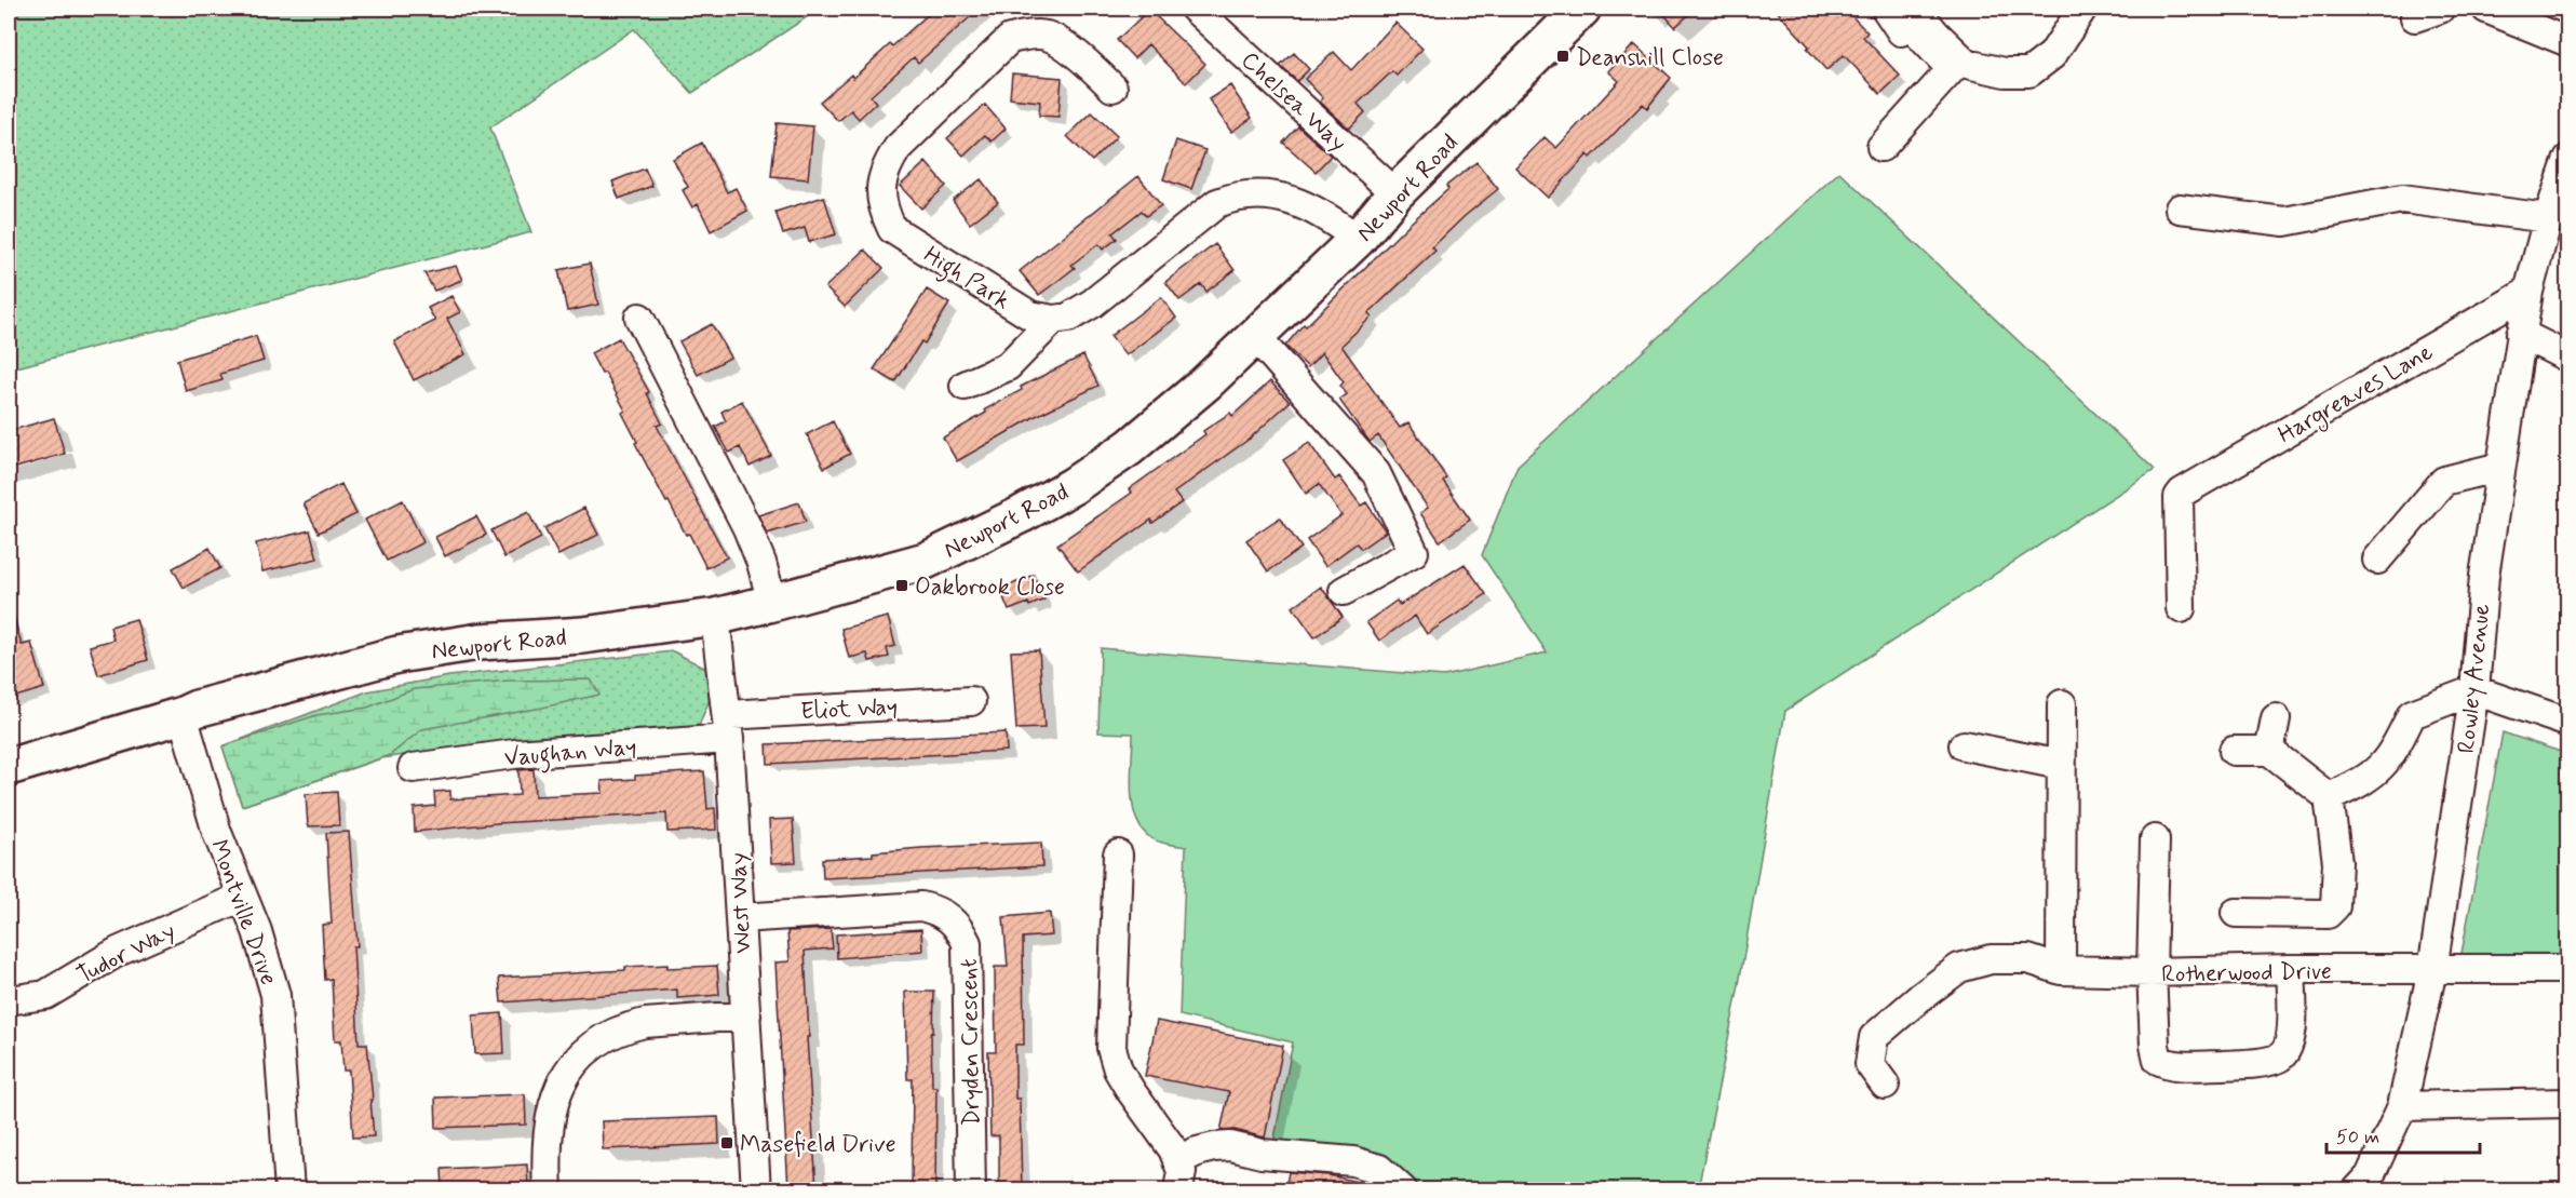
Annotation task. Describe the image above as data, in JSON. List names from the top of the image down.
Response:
{
  "streets": {
    "highway": ["Newport Road"],
    "street": [
      "Chelsea Way",
      "High Park",
      "Hargreaves Lane",
      "Rowley Avenue",
      "Eliot Way",
      "Vaughan Way",
      "West Way",
      "Montville Drive",
      "Tudor Way",
      "Rotherwood Drive",
      "Dryden Crescent"
    ]
  },
  "crossings": [
    ["Chelsea Way", "Newport Road"],
    ["Newport Road", "West Way"],
    ["Newport Road", "Montville Drive"],
    ["Hargreaves Lane", "Rowley Avenue"],
    ["Rowley Avenue", "Rotherwood Drive"],
    ["Eliot Way", "Vaughan Way"],
    ["Eliot Way", "West Way"],
    ["Vaughan Way", "West Way"],
    ["West Way", "Dryden Crescent"],
    ["Montville Drive", "Tudor Way"]
  ],
  "places": {
    "transit": ["Deanshill Close", "Oakbrook Close", "Masefield Drive"]
  },
  "scale_bar": "50 m"
}
